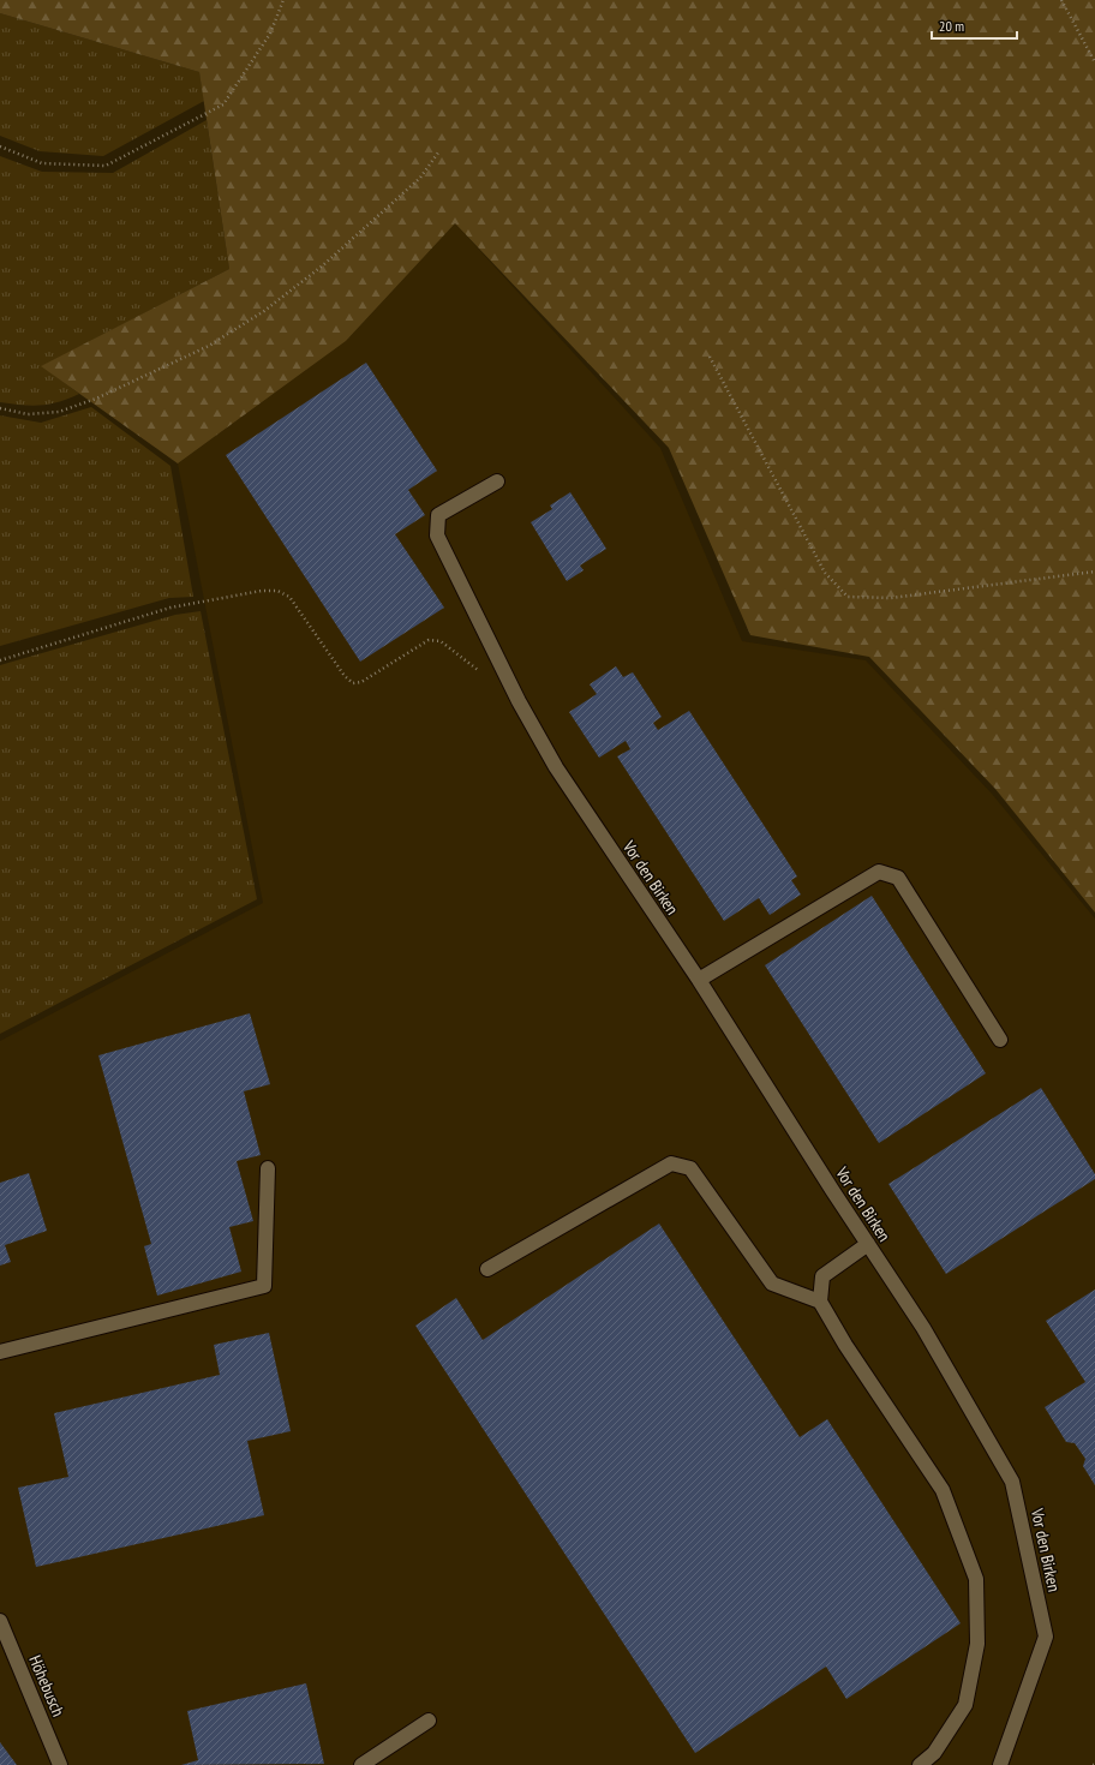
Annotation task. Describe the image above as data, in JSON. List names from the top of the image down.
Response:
{
  "streets": {
    "street": ["Vor den Birken", "Höhebusch"]
  },
  "scale_bar": "20 m"
}
